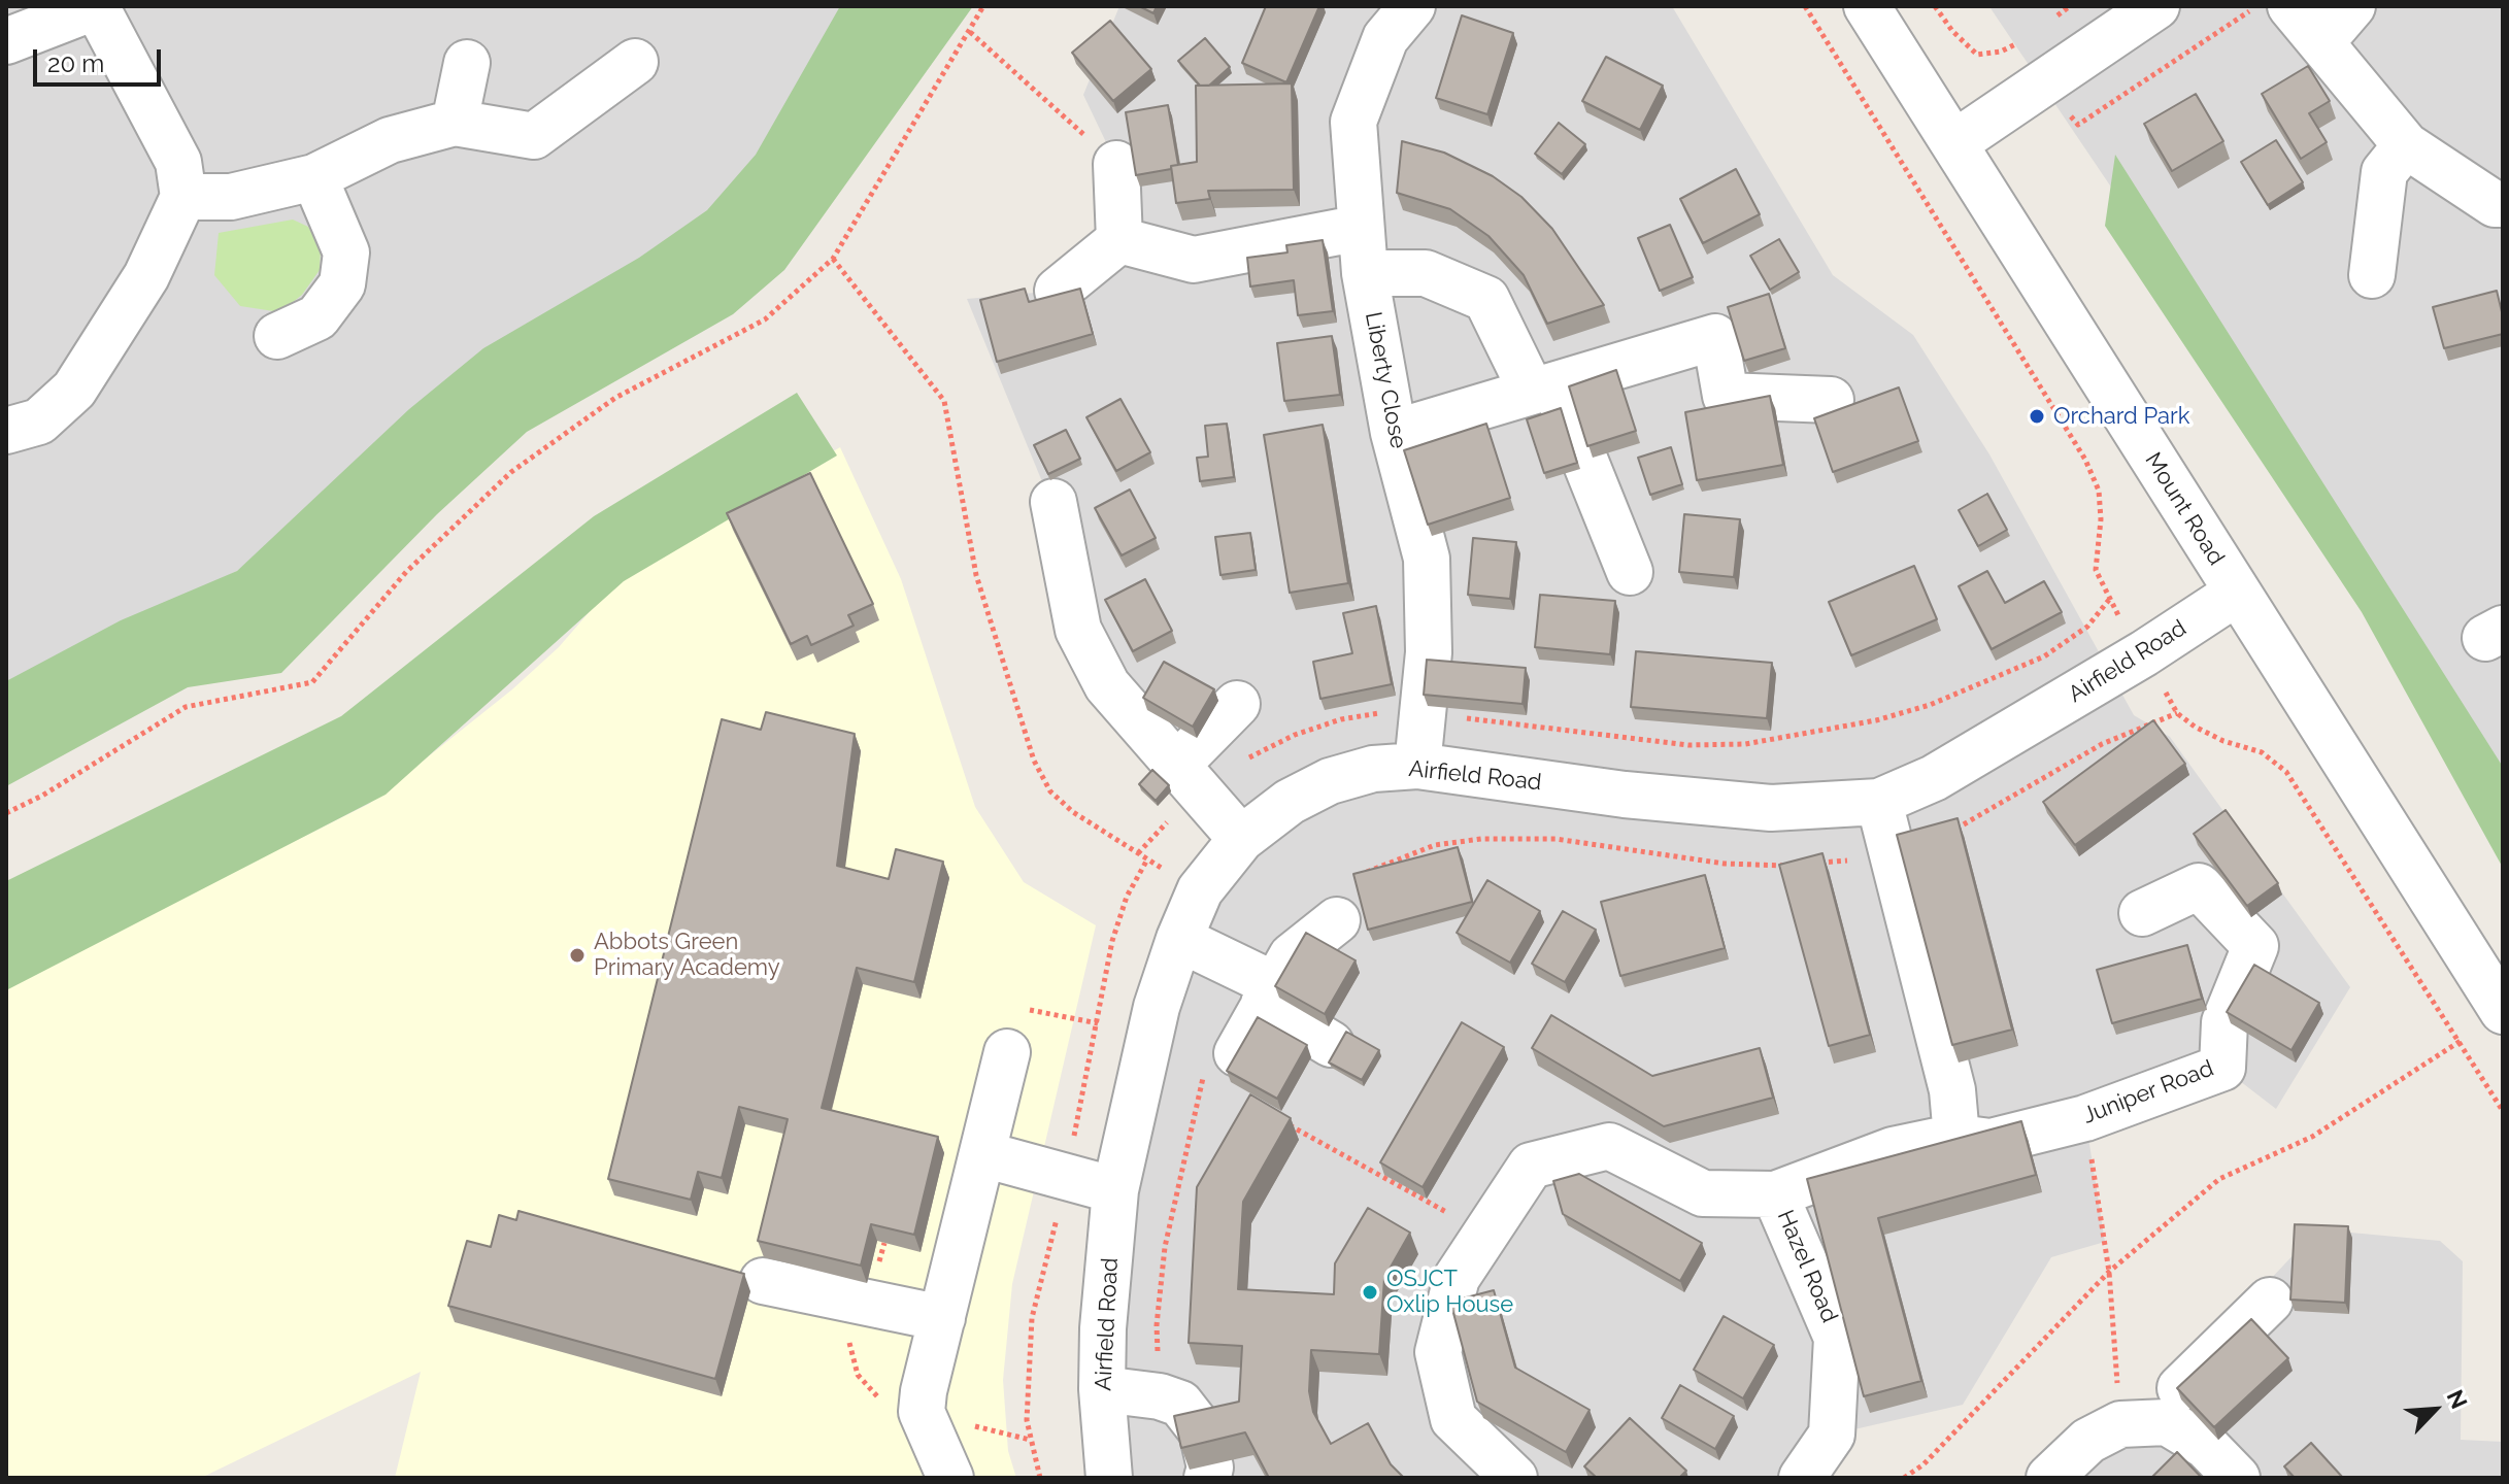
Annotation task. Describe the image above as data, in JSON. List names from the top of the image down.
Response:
{
  "streets": {
    "street": [
      "Liberty Close",
      "Mount Road",
      "Airfield Road",
      "Juniper Road",
      "Hazel Road"
    ]
  },
  "crossings": [
    ["Liberty Close", "Airfield Road"],
    ["Mount Road", "Airfield Road"],
    ["Juniper Road", "Hazel Road"]
  ],
  "places": ["Orchard Park", "Abbots Green Primary Academy", "OSJCT Oxlip House"],
  "scale_bar": "20 m",
  "north": "top right"
}
